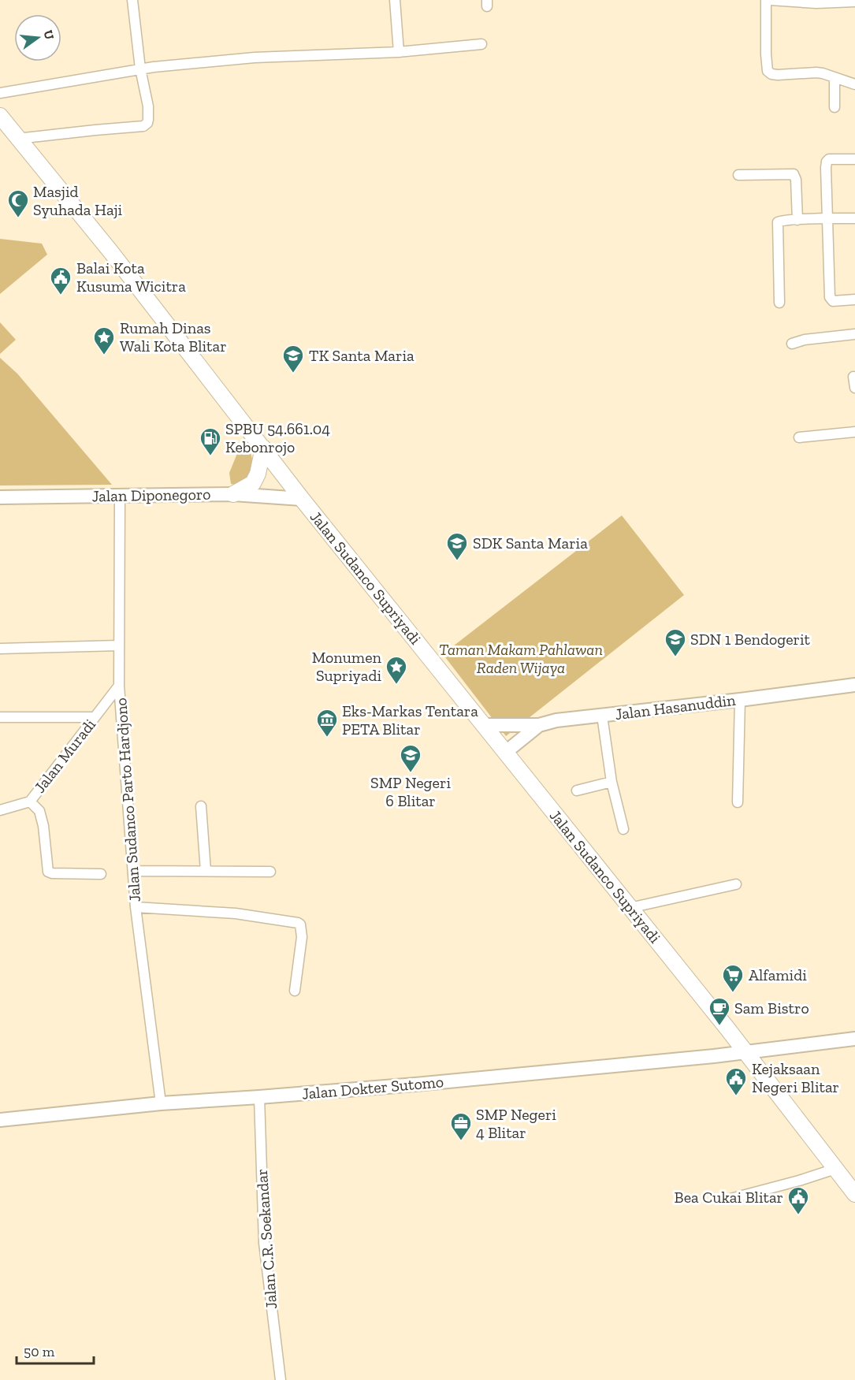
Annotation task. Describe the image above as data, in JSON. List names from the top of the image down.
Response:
{
  "streets": {
    "main road": [
      "Jalan Diponegoro",
      "Jalan Sudanco Supriyadi",
      "Jalan Hasanuddin",
      "Jalan Dokter Sutomo"
    ],
    "street": ["Jalan Muradi", "Jalan Sudanco Parto Hardjono", "Jalan C.R. Soekandar"]
  },
  "crossings": [
    ["Jalan Diponegoro", "Jalan Sudanco Supriyadi"],
    ["Jalan Diponegoro", "Jalan Sudanco Parto Hardjono"],
    ["Jalan Sudanco Supriyadi", "Jalan Hasanuddin"],
    ["Jalan Sudanco Supriyadi", "Jalan Dokter Sutomo"],
    ["Jalan Muradi", "Jalan Sudanco Parto Hardjono"],
    ["Jalan Sudanco Parto Hardjono", "Jalan Dokter Sutomo"],
    ["Jalan Dokter Sutomo", "Jalan C.R. Soekandar"]
  ],
  "parks": ["Taman Makam Pahlawan Raden Wijaya"],
  "places": {
    "mosque": ["Masjid Syuhada Haji"],
    "public building": ["Balai Kota Kusuma Wicitra", "Kejaksaan Negeri Blitar", "Bea Cukai Blitar"],
    "place": ["Rumah Dinas Wali Kota Blitar", "Monumen Supriyadi"],
    "school or university": [
      "TK Santa Maria",
      "SDK Santa Maria",
      "SDN 1 Bendogerit",
      "SMP Negeri 6 Blitar"
    ],
    "fuel station": ["SPBU 54.661.04 Kebonrojo"],
    "museum": ["Eks-Markas Tentara PETA Blitar"],
    "supermarket": ["Alfamidi"],
    "cafe": ["Sam Bistro"],
    "office": ["SMP Negeri 4 Blitar"]
  },
  "scale_bar": "50 m",
  "north": "right"
}
